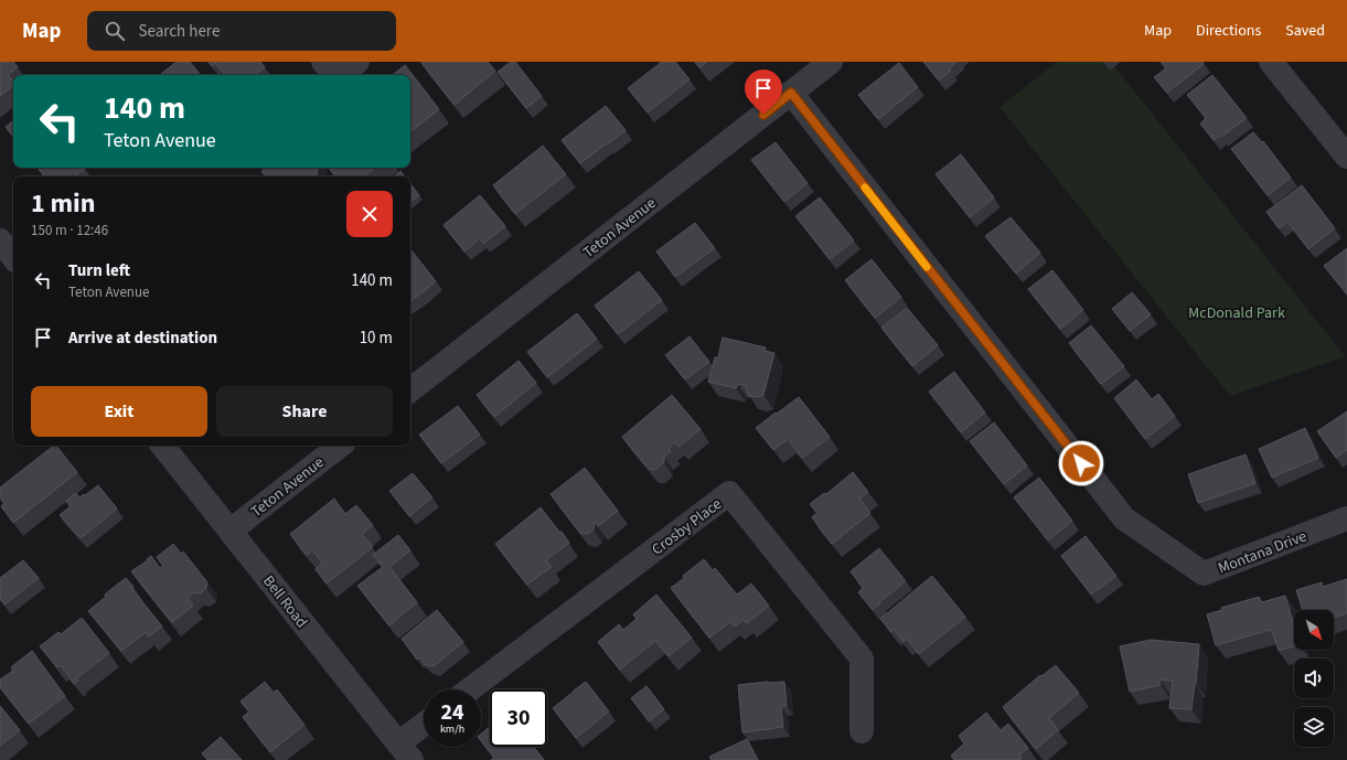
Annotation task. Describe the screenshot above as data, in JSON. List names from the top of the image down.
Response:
{
  "streets": {
    "street": [
      "Teton Avenue",
      "Crosby Place",
      "Montana Drive",
      "Bell Road"
    ]
  },
  "crossings": [
    ["Teton Avenue", "Montana Drive"],
    ["Teton Avenue", "Bell Road"]
  ],
  "parks": ["McDonald Park"],
  "north": "bottom right",
  "page": {
    "header": "Map",
    "search": "Search here",
    "nav": ["Map", "Directions", "Saved"],
    "turn": ["140 m", "Teton Avenue"],
    "heading": ["1 min", "150 m · 12:46"],
    "list": [
      {
        "name": "Turn left",
        "note": "Teton Avenue",
        "value": "140 m"
      },
      {
        "name": "Arrive at destination",
        "value": "10 m"
      }
    ],
    "buttons": ["Exit", "Share"],
    "speed": "24 km/h",
    "limit": "30"
  }
}
